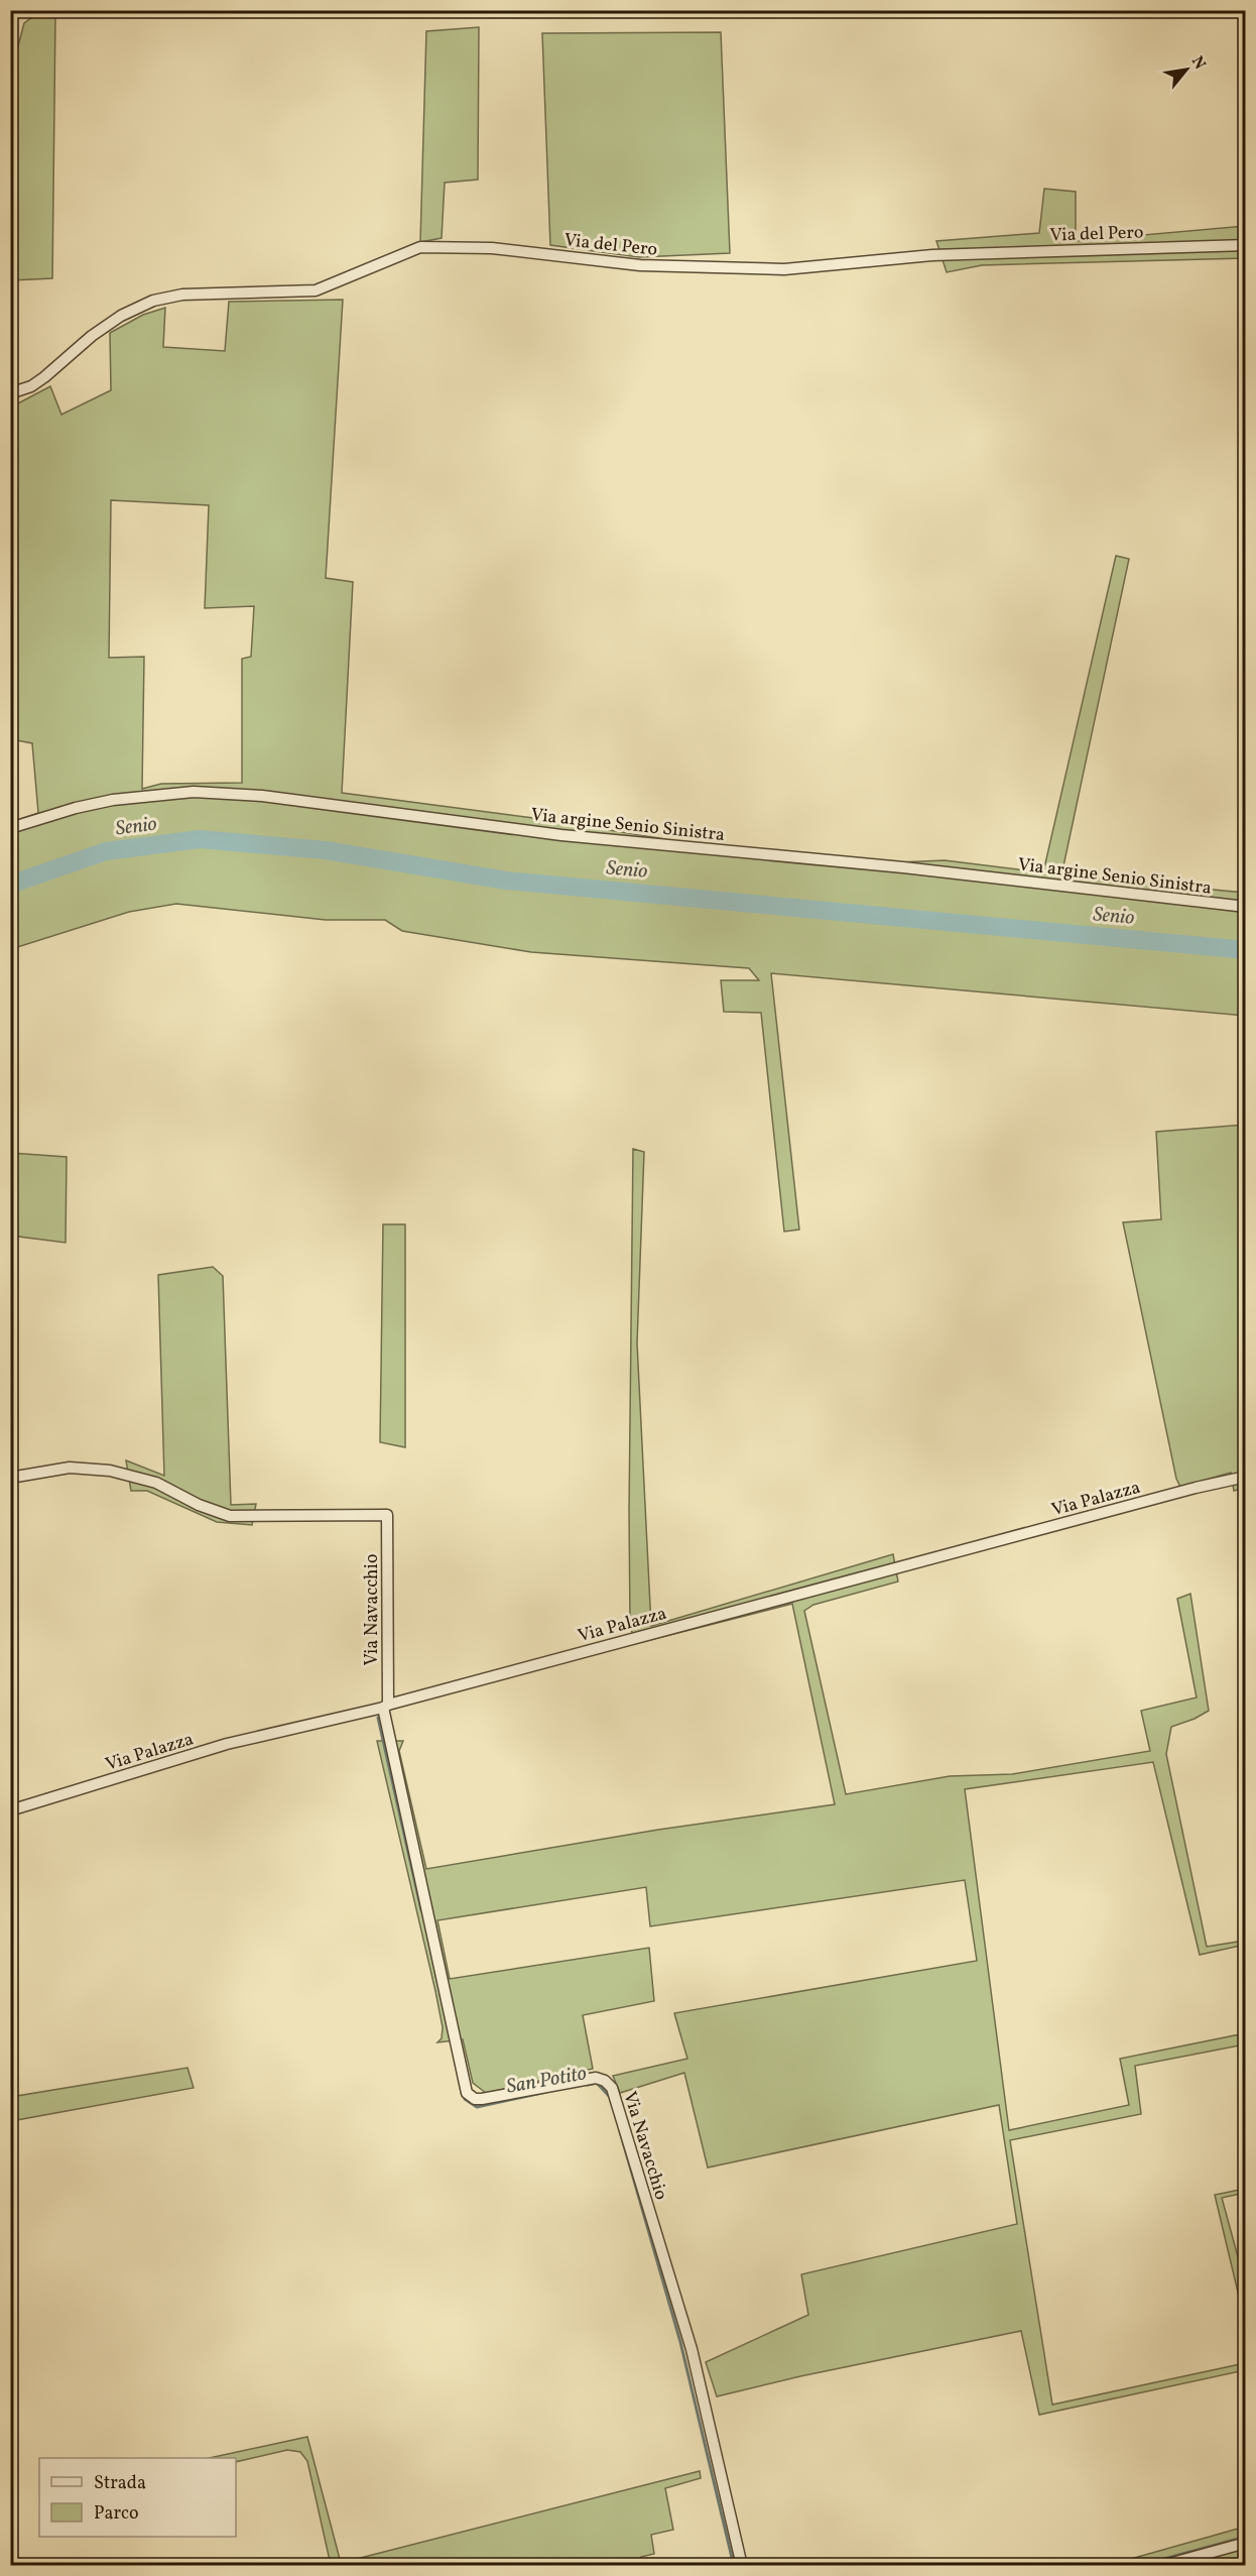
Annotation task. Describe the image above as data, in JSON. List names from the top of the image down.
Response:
{
  "streets": {
    "street": [
      "Via del Pero",
      "Via argine Senio Sinistra",
      "Via Palazza",
      "Via Navacchio"
    ]
  },
  "crossings": [
    ["Via Palazza", "Via Navacchio"]
  ],
  "water": ["Senio", "San Potito"],
  "legend": ["Strada", "Parco"],
  "north": "top right"
}
